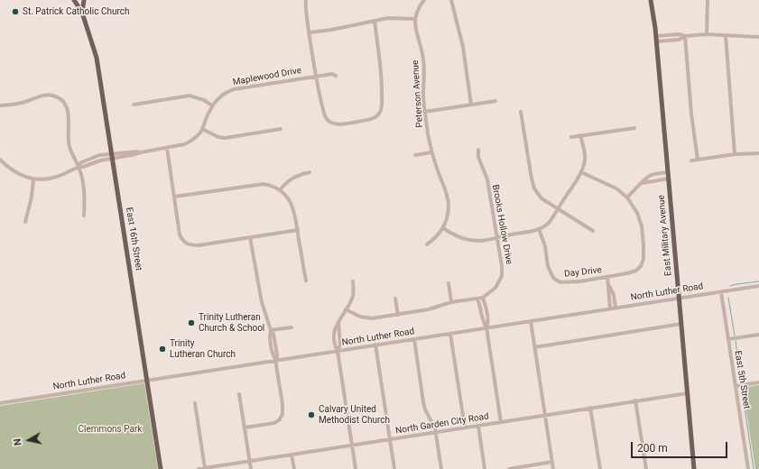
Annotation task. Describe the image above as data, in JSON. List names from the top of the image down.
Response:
{
  "streets": {
    "main road": ["East Military Avenue", "East 16th Street"],
    "street": [
      "Maplewood Drive",
      "Peterson Avenue",
      "Brooks Hollow Drive",
      "Day Drive",
      "North Luther Road",
      "East 5th Street",
      "North Garden City Road"
    ]
  },
  "crossings": [
    ["Maplewood Drive", "East 16th Street"],
    ["East Military Avenue", "North Luther Road"],
    ["East Military Avenue", "North Garden City Road"],
    ["East 16th Street", "North Luther Road"],
    ["North Luther Road", "East 5th Street"]
  ],
  "parks": ["Clemmons Park"],
  "places": [
    "St. Patrick Catholic Church",
    "Trinity Lutheran Church & School",
    "Trinity Lutheran Church",
    "Calvary United Methodist Church"
  ],
  "scale_bar": "200 m",
  "north": "left"
}
